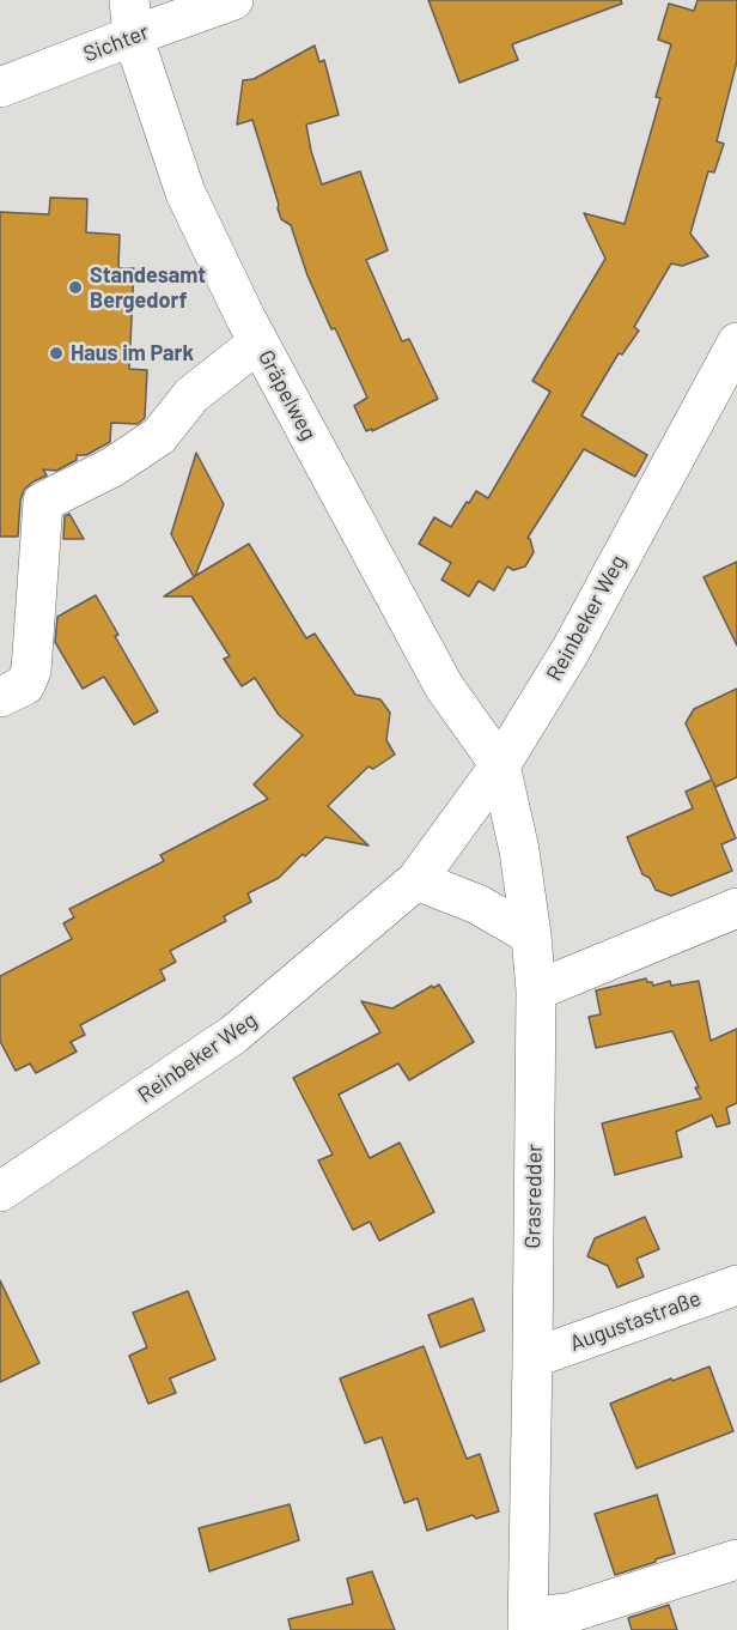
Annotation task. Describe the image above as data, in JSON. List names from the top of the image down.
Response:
{
  "streets": {
    "street": [
      "Sichter",
      "Gräpelweg",
      "Reinbeker Weg",
      "Grasredder",
      "Augustastraße"
    ]
  },
  "crossings": [
    ["Sichter", "Gräpelweg"],
    ["Gräpelweg", "Reinbeker Weg"],
    ["Gräpelweg", "Grasredder"],
    ["Reinbeker Weg", "Grasredder"],
    ["Grasredder", "Augustastraße"]
  ],
  "places": ["Standesamt Bergedorf", "Haus im Park"]
}
